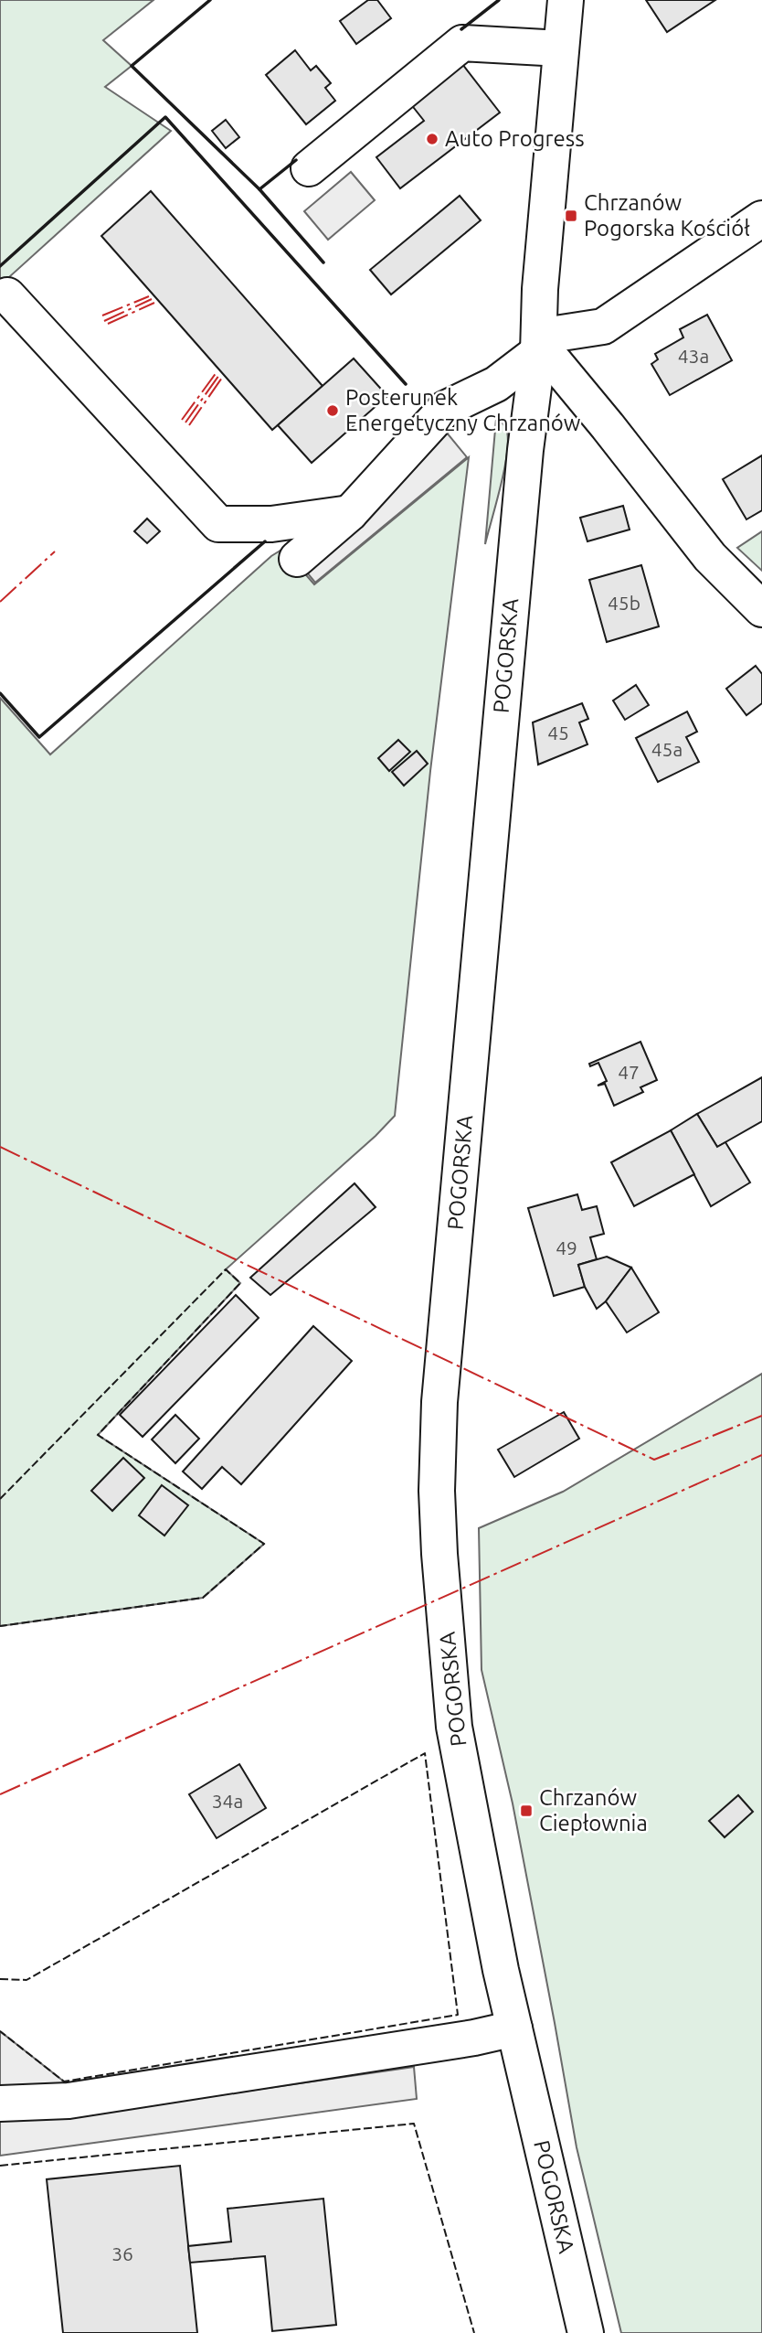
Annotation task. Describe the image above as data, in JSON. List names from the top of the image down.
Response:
{
  "streets": {
    "street": ["POGORSKA"]
  },
  "places": {
    "other": ["Auto Progress", "Posterunek Energetyczny Chrzanów"],
    "transit": ["Chrzanów Pogorska Kościół", "Chrzanów Ciepłownia"]
  },
  "house_numbers": [
    "43a",
    "45b",
    "45",
    "45a",
    "47",
    "49",
    "34a",
    "36"
  ]
}
